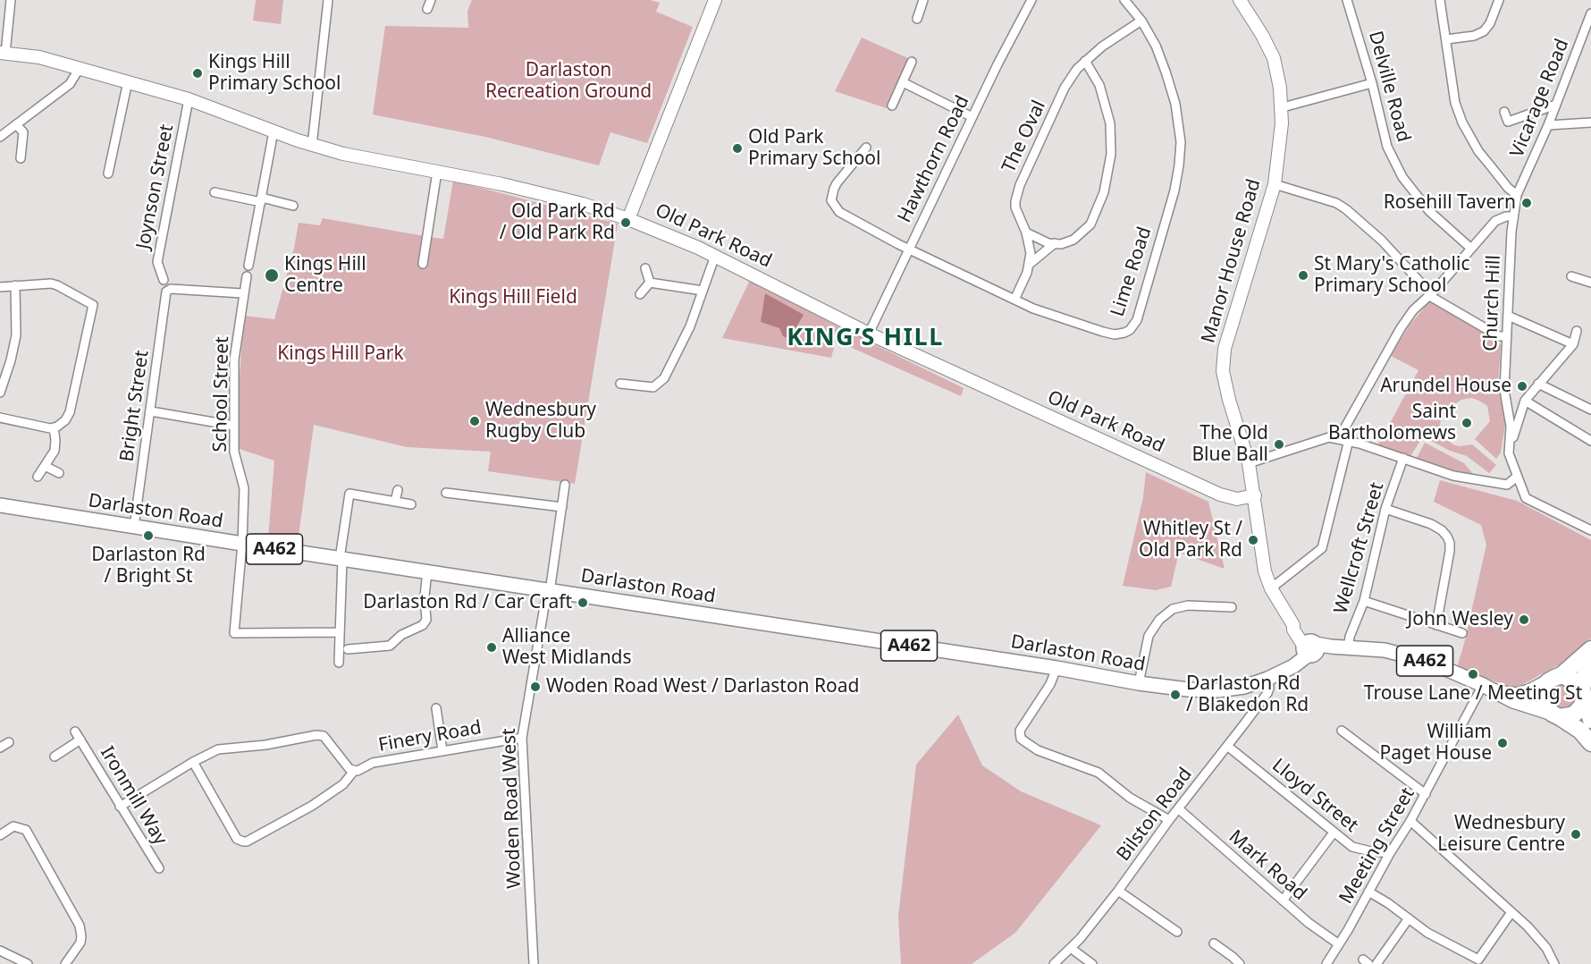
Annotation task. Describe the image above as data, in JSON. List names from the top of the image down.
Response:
{
  "streets": {
    "main road": ["Darlaston Road", "A462"],
    "street": [
      "Delville Road",
      "Vicarage Road",
      "The Oval",
      "Hawthorn Road",
      "Joynson Street",
      "Old Park Road",
      "Manor House Road",
      "Lime Road",
      "Church Hill",
      "School Street",
      "Bright Street",
      "Wellcroft Street",
      "Finery Road",
      "Ironmill Way",
      "Lloyd Street",
      "Woden Road West",
      "Bilston Road",
      "Meeting Street",
      "Mark Road"
    ]
  },
  "crossings": [
    ["Vicarage Road", "Church Hill"],
    ["The Oval", "Lime Road"],
    ["Hawthorn Road", "Old Park Road"],
    ["Hawthorn Road", "Lime Road"],
    ["Joynson Street", "Old Park Road"],
    ["Old Park Road", "Manor House Road"],
    ["Manor House Road", "Darlaston Road"],
    ["School Street", "Bright Street"],
    ["School Street", "Darlaston Road"],
    ["Bright Street", "Darlaston Road"],
    ["Darlaston Road", "Wellcroft Street"],
    ["Darlaston Road", "A462"],
    ["Darlaston Road", "Woden Road West"],
    ["Darlaston Road", "Bilston Road"],
    ["Wellcroft Street", "A462"],
    ["A462", "Meeting Street"],
    ["Finery Road", "Woden Road West"],
    ["Lloyd Street", "Bilston Road"],
    ["Lloyd Street", "Meeting Street"],
    ["Bilston Road", "Mark Road"],
    ["Meeting Street", "Mark Road"]
  ],
  "districts": ["KING’S HILL"],
  "parks": ["Darlaston Recreation Ground", "Kings Hill Field", "Kings Hill Park"],
  "places": [
    "Kings Hill Primary School",
    "Old Park Primary School",
    "Rosehill Tavern",
    "Old Park Rd / Old Park Rd",
    "Kings Hill Centre",
    "St Mary's Catholic Primary School",
    "Arundel House",
    "Wednesbury Rugby Club",
    "Saint Bartholomews",
    "The Old Blue Ball",
    "Darlaston Rd / Bright St",
    "Whitley St / Old Park Rd",
    "Darlaston Rd / Car Craft",
    "John Wesley",
    "Alliance West Midlands",
    "Trouse Lane / Meeting St",
    "Woden Road West / Darlaston Road",
    "Darlaston Rd / Blakedon Rd",
    "William Paget House",
    "Wednesbury Leisure Centre"
  ]
}
